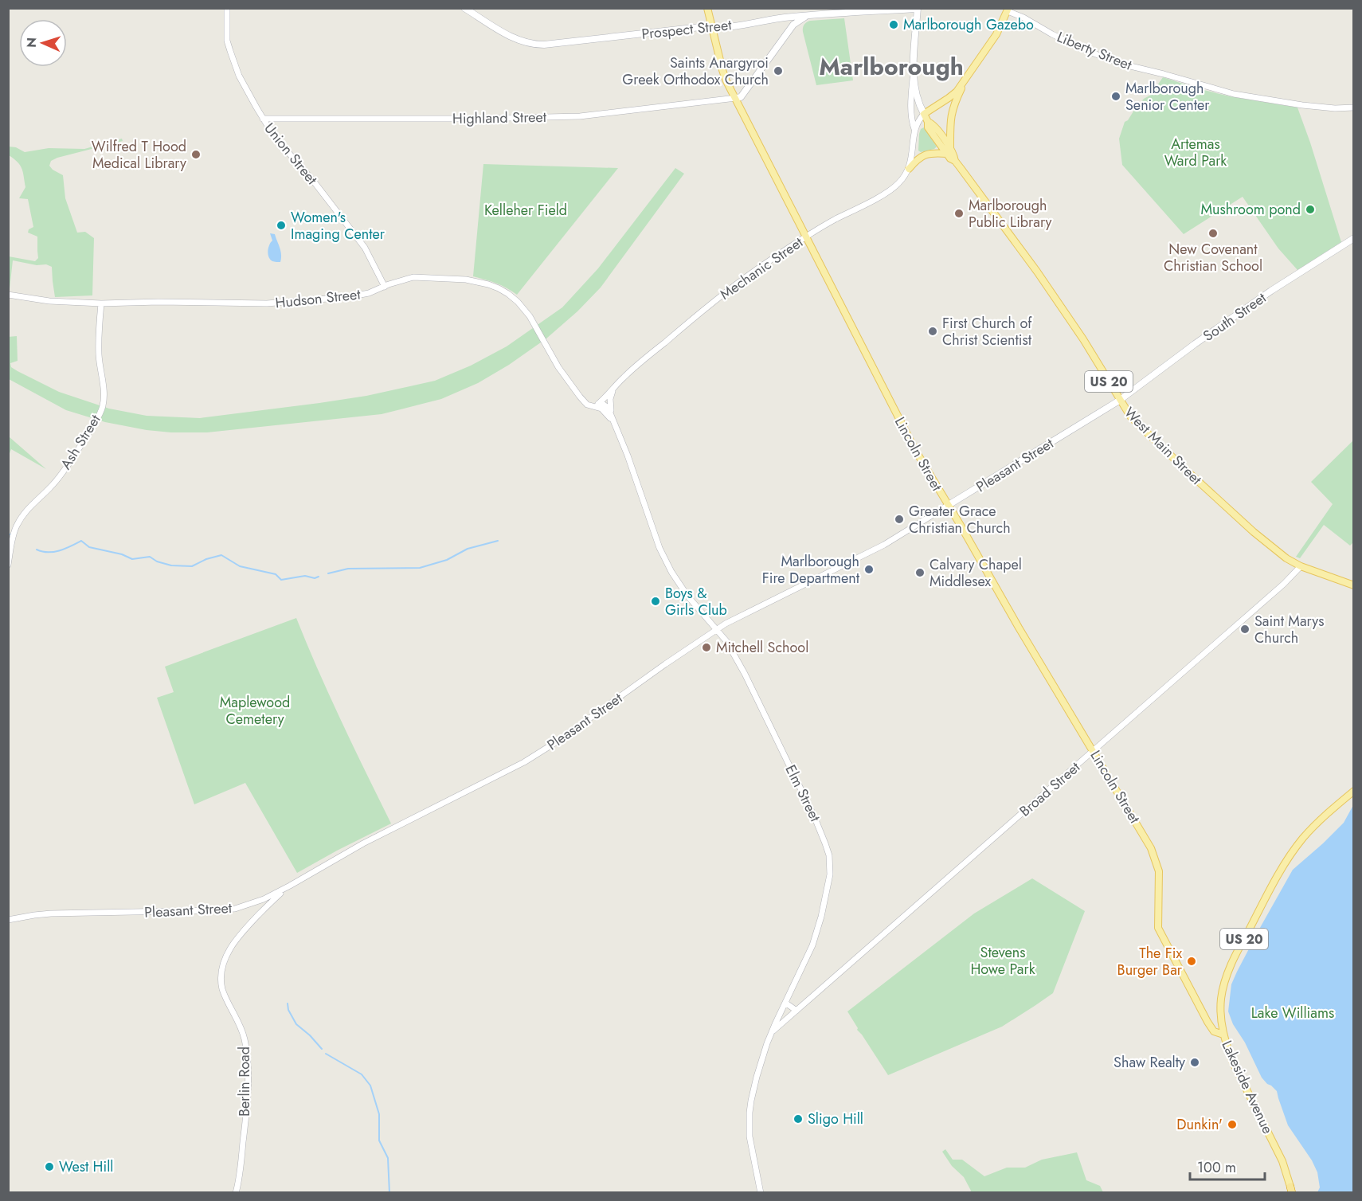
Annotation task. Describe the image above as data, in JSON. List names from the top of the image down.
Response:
{
  "streets": {
    "main road": [
      "Prospect Street",
      "South Street",
      "US 20",
      "West Main Street",
      "Lincoln Street",
      "Pleasant Street",
      "Lakeside Avenue"
    ],
    "street": [
      "Liberty Street",
      "Highland Street",
      "Union Street",
      "Mechanic Street",
      "Hudson Street",
      "Ash Street",
      "Broad Street",
      "Elm Street",
      "Berlin Road"
    ]
  },
  "crossings": [
    ["Prospect Street", "West Main Street"],
    ["Prospect Street", "Lincoln Street"],
    ["Highland Street", "Union Street"],
    ["Highland Street", "Lincoln Street"],
    ["Union Street", "Hudson Street"],
    ["Mechanic Street", "Hudson Street"],
    ["Mechanic Street", "West Main Street"],
    ["Mechanic Street", "Lincoln Street"],
    ["Mechanic Street", "Elm Street"],
    ["Hudson Street", "Ash Street"],
    ["South Street", "West Main Street"],
    ["South Street", "Pleasant Street"],
    ["West Main Street", "Pleasant Street"],
    ["West Main Street", "Broad Street"],
    ["Lincoln Street", "Pleasant Street"],
    ["Lincoln Street", "Broad Street"],
    ["Lincoln Street", "Lakeside Avenue"],
    ["Pleasant Street", "Elm Street"],
    ["Pleasant Street", "Berlin Road"],
    ["Broad Street", "Elm Street"]
  ],
  "districts": ["Marlborough"],
  "parks": [
    "Artemas Ward Park",
    "Kelleher Field",
    "Maplewood Cemetery",
    "Stevens Howe Park",
    "Lake Williams"
  ],
  "places": [
    "Marlborough Gazebo",
    "Saints Anargyroi Greek Orthodox Church",
    "Marlborough Senior Center",
    "Wilfred T Hood Medical Library",
    "Mushroom pond",
    "Marlborough Public Library",
    "Women's Imaging Center",
    "New Covenant Christian School",
    "First Church of Christ Scientist",
    "Greater Grace Christian Church",
    "Marlborough Fire Department",
    "Calvary Chapel Middlesex",
    "Boys & Girls Club",
    "Saint Marys Church",
    "Mitchell School",
    "The Fix Burger Bar",
    "Shaw Realty",
    "Sligo Hill",
    "Dunkin'",
    "West Hill"
  ],
  "scale_bar": "100 m",
  "north": "left"
}
